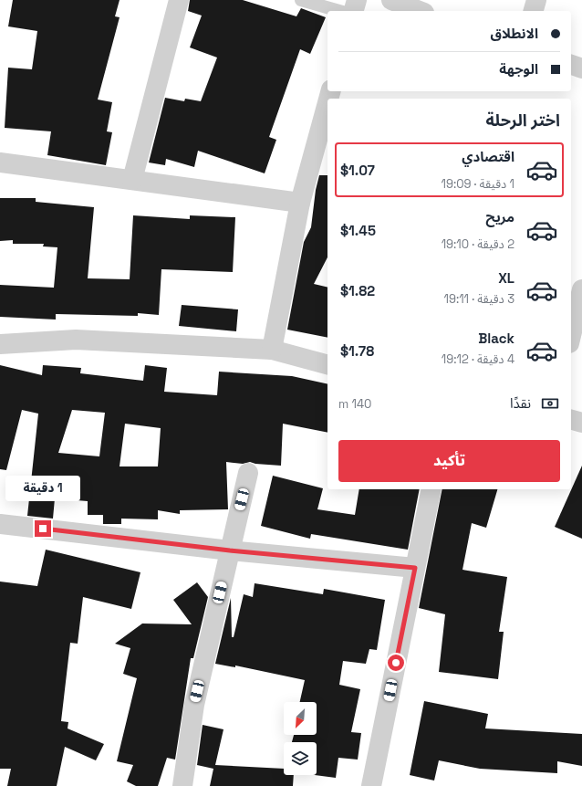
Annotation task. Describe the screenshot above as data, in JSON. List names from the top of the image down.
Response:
{
  "north": "bottom left",
  "page": {
    "banner": ["الانطلاق", "الوجهة"],
    "heading": "اختر الرحلة",
    "list": [
      {
        "name": "اقتصادي",
        "note": "1 دقيقة · 19:09",
        "value": "$1.07"
      },
      {
        "name": "مريح",
        "note": "2 دقيقة · 19:10",
        "value": "$1.45"
      },
      {
        "name": "XL",
        "note": "3 دقيقة · 19:11",
        "value": "$1.82"
      },
      {
        "name": "Black",
        "note": "4 دقيقة · 19:12",
        "value": "$1.78"
      }
    ],
    "pay": ["نقدًا", "140 m"],
    "buttons": "تأكيد",
    "bubble": "1 دقيقة"
  }
}
